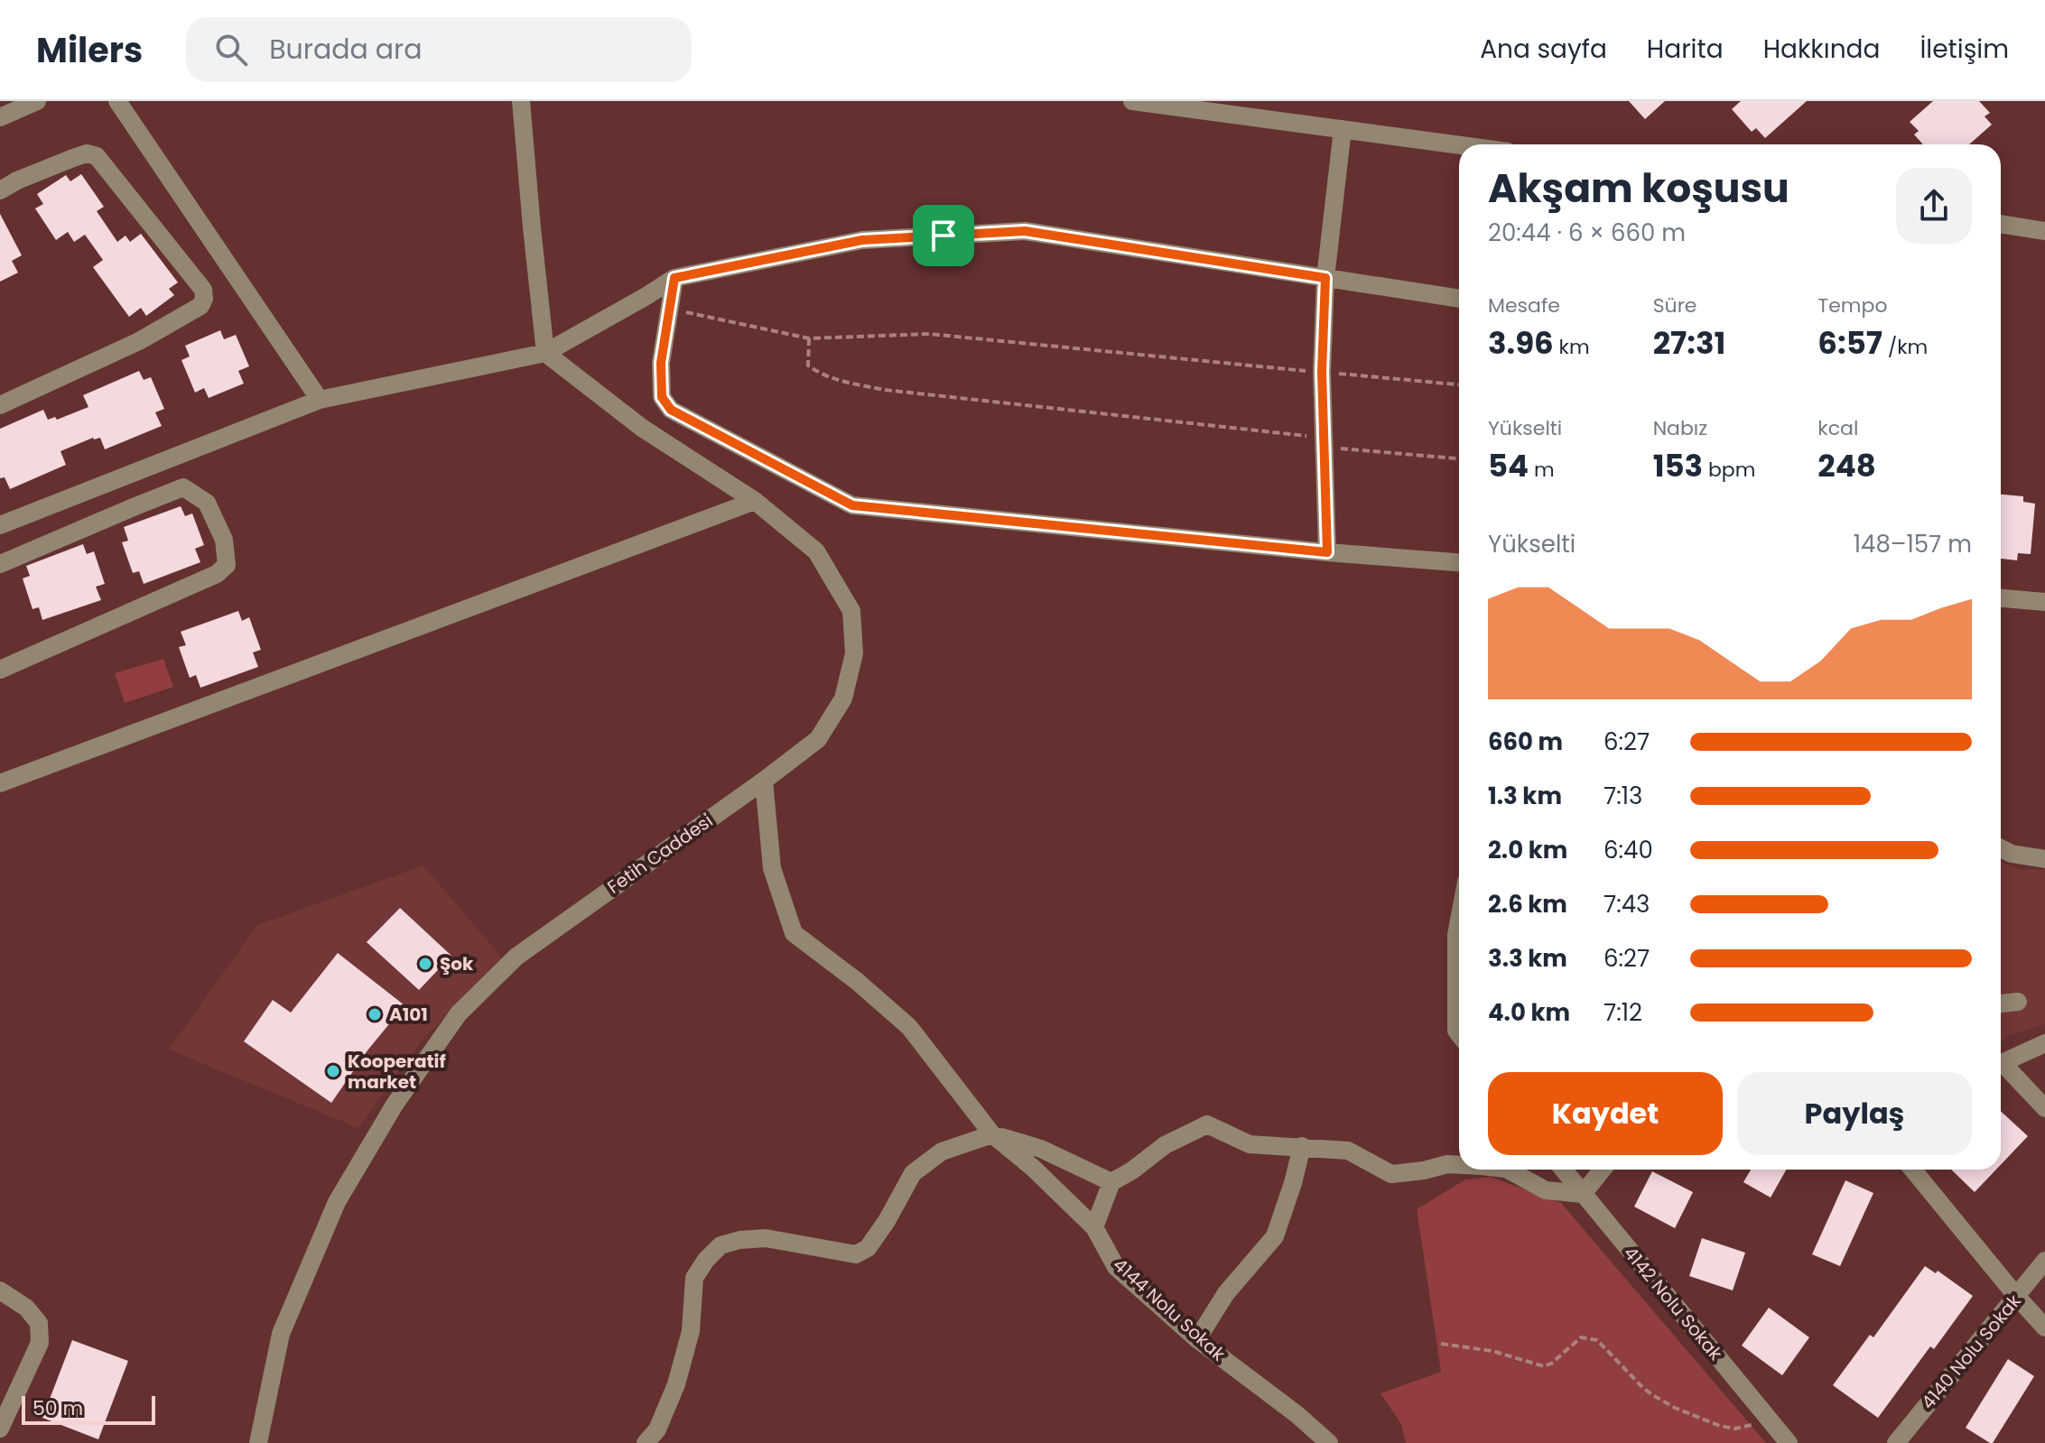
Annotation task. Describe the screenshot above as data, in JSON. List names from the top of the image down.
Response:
{
  "streets": {
    "street": [
      "Fetih Caddesi",
      "4142 Nolu Sokak",
      "4144 Nolu Sokak",
      "4140 Nolu Sokak"
    ]
  },
  "crossings": [
    ["Fetih Caddesi", "4144 Nolu Sokak"]
  ],
  "places": ["Şok", "A101", "Kooperatif market"],
  "scale_bar": "50 m",
  "page": {
    "header": "Milers",
    "search": "Burada ara",
    "nav": [
      "Ana sayfa",
      "Harita",
      "Hakkında",
      "İletişim"
    ],
    "heading": ["Akşam koşusu", "20:44 · 6 × 660 m"],
    "stats": [
      ["Mesafe", "3.96 km"],
      ["Süre", "27:31"],
      ["Tempo", "6:57 /km"],
      ["Yükselti", "54 m"],
      ["Nabız", "153 bpm"],
      ["kcal", "248"]
    ],
    "chart": ["Yükselti", "148–157 m"],
    "list": [
      {
        "name": "660 m",
        "note": "6:27"
      },
      {
        "name": "1.3 km",
        "note": "7:13"
      },
      {
        "name": "2.0 km",
        "note": "6:40"
      },
      {
        "name": "2.6 km",
        "note": "7:43"
      },
      {
        "name": "3.3 km",
        "note": "6:27"
      },
      {
        "name": "4.0 km",
        "note": "7:12"
      }
    ],
    "buttons": ["Kaydet", "Paylaş"],
    "scale": "50 m"
  }
}
